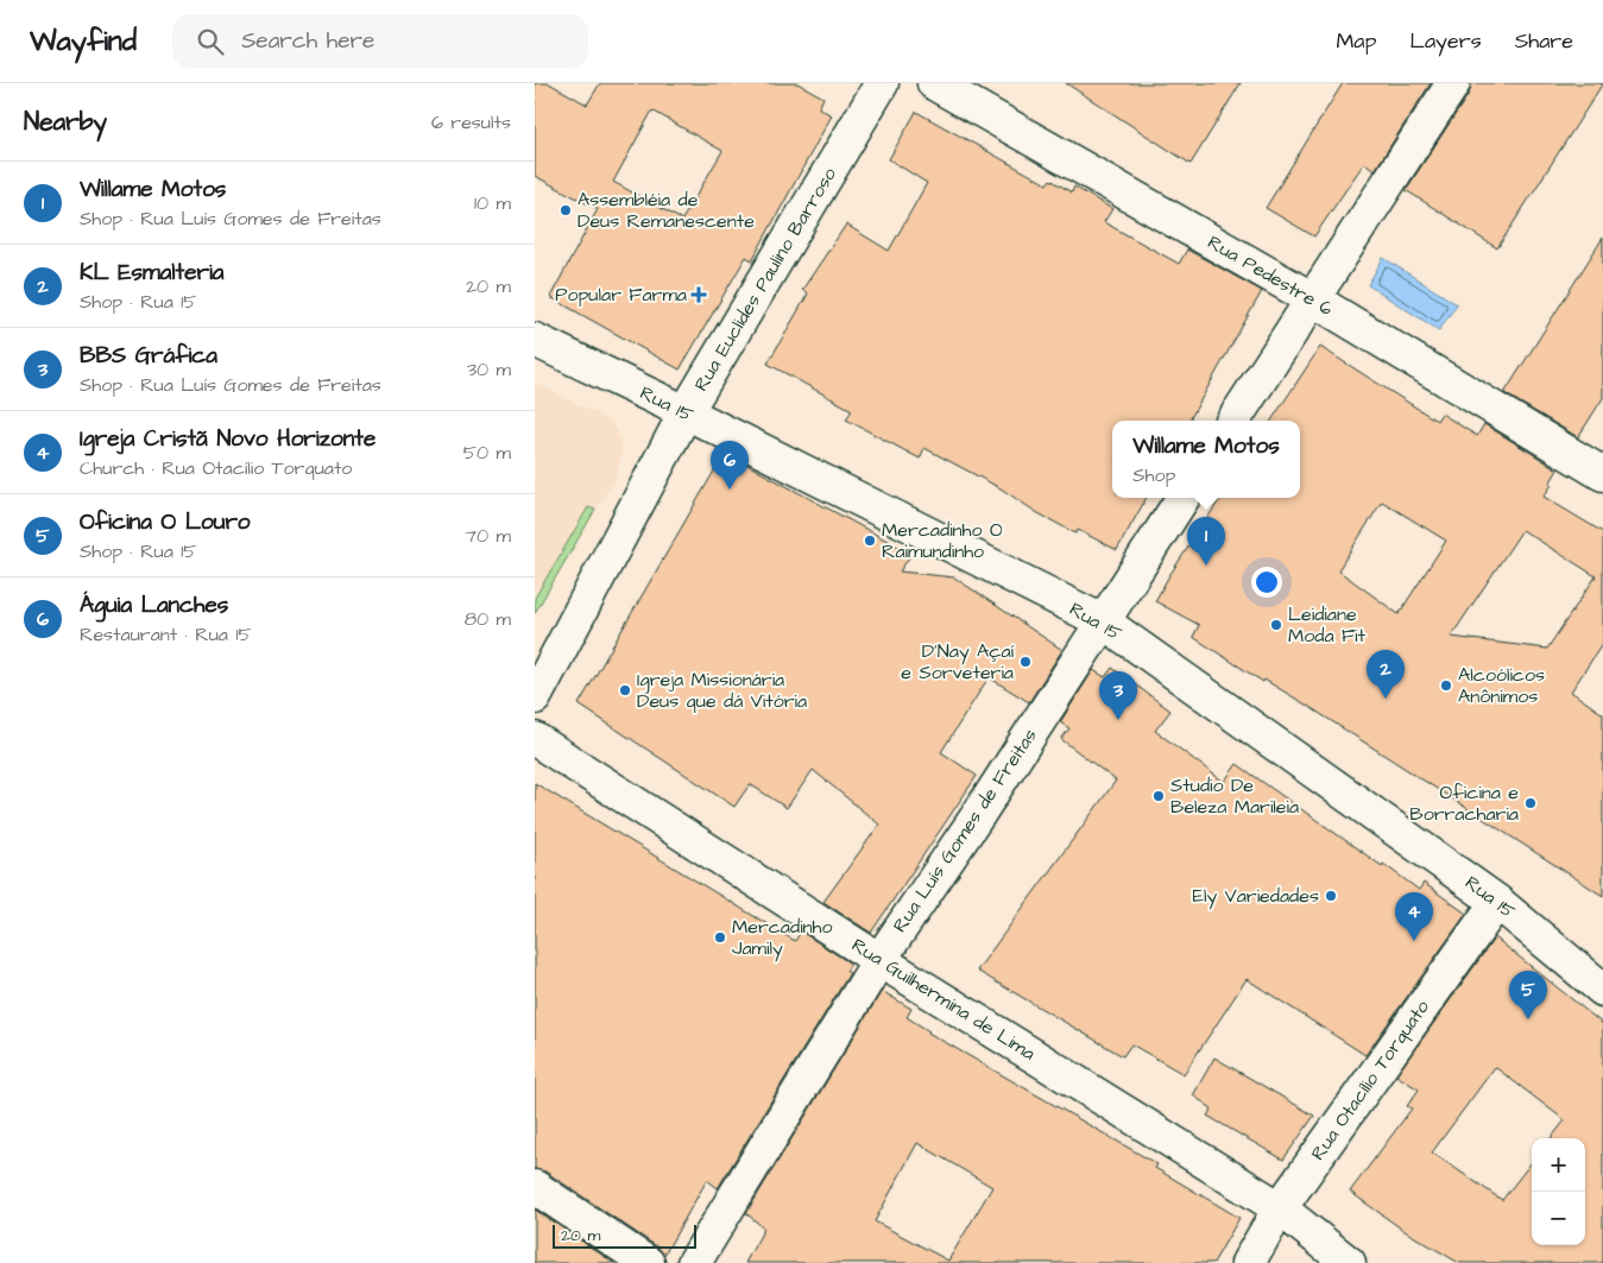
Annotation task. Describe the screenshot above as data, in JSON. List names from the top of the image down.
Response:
{
  "streets": {
    "street": [
      "Rua Pedestre 6",
      "Rua Euclides Paulino Barroso",
      "Rua 15",
      "Rua Luís Gomes de Freitas",
      "Rua Guilhermina de Lima",
      "Rua Otacílio Torquato"
    ]
  },
  "crossings": [
    ["Rua Euclides Paulino Barroso", "Rua 15"],
    ["Rua 15", "Rua Luís Gomes de Freitas"],
    ["Rua 15", "Rua Otacílio Torquato"],
    ["Rua Luís Gomes de Freitas", "Rua Guilhermina de Lima"],
    ["Rua Guilhermina de Lima", "Rua Otacílio Torquato"]
  ],
  "places": {
    "other": [
      "Assembléia de Deus Remanescente",
      "Mercadinho O Raimundinho",
      "Leidiane Moda Fit",
      "D'Nay Açaí e Sorveteria",
      "Alcoólicos Anônimos",
      "Igreja Missionária Deus que dá Vitória",
      "Studio De Beleza Marileia",
      "Oficina e Borracharia",
      "Ely Variedades",
      "Mercadinho Jamily"
    ],
    "health": ["Popular Farma"]
  },
  "scale_bar": "20 m",
  "page": {
    "header": "Wayfind",
    "search": "Search here",
    "nav": ["Map", "Layers", "Share"],
    "heading": ["Nearby", "6 results"],
    "list": [
      {
        "mark": "1",
        "name": "Willame Motos",
        "note": "Shop · Rua Luís Gomes de Freitas",
        "value": "10 m"
      },
      {
        "mark": "2",
        "name": "KL Esmalteria",
        "note": "Shop · Rua 15",
        "value": "20 m"
      },
      {
        "mark": "3",
        "name": "BBS Gráfica",
        "note": "Shop · Rua Luís Gomes de Freitas",
        "value": "30 m"
      },
      {
        "mark": "4",
        "name": "Igreja Cristã Novo Horizonte",
        "note": "Church · Rua Otacílio Torquato",
        "value": "50 m"
      },
      {
        "mark": "5",
        "name": "Oficina O Louro",
        "note": "Shop · Rua 15",
        "value": "70 m"
      },
      {
        "mark": "6",
        "name": "Águia Lanches",
        "note": "Restaurant · Rua 15",
        "value": "80 m"
      }
    ],
    "popup": ["Willame Motos", "Shop"],
    "pins": [
      "6",
      "1",
      "2",
      "3",
      "4",
      "5"
    ],
    "map_buttons": ["+", "−"],
    "scale": "20 m"
  }
}
